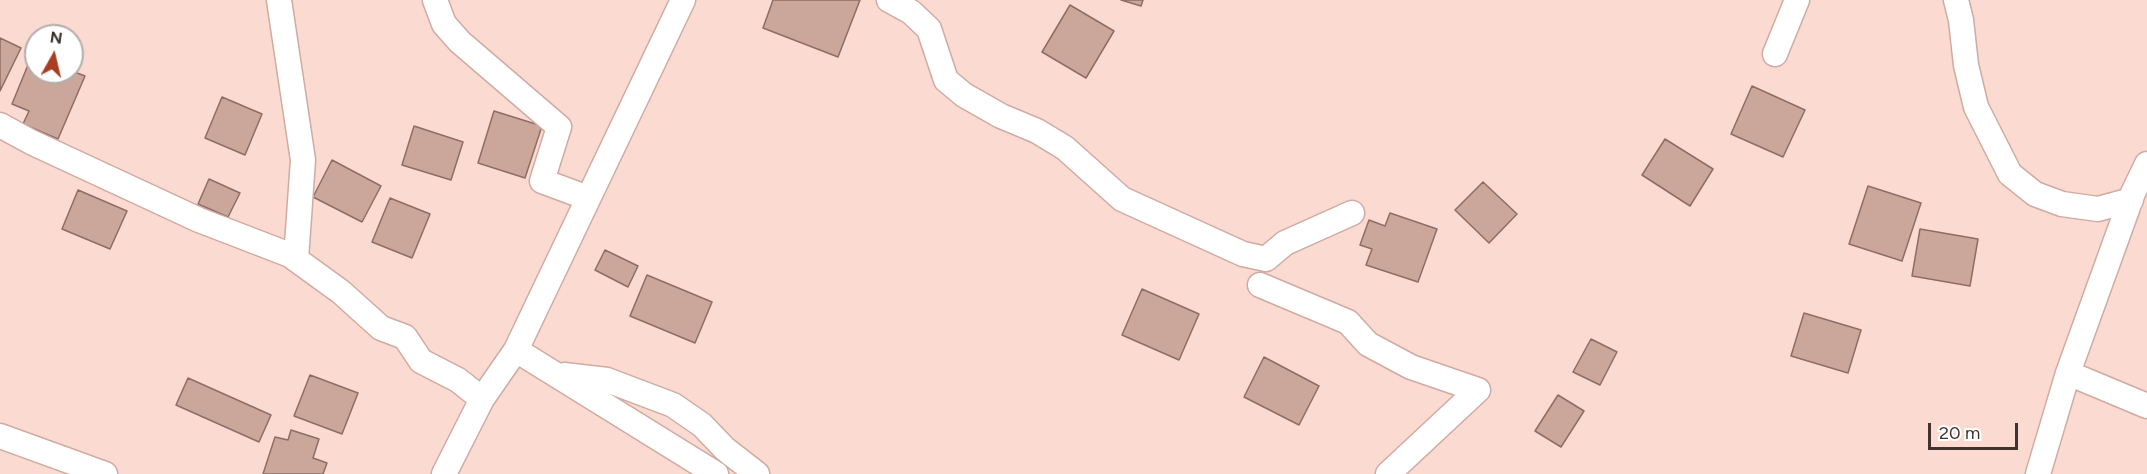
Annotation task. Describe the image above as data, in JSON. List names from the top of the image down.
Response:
{
  "scale_bar": "20 m",
  "north": "top"
}
